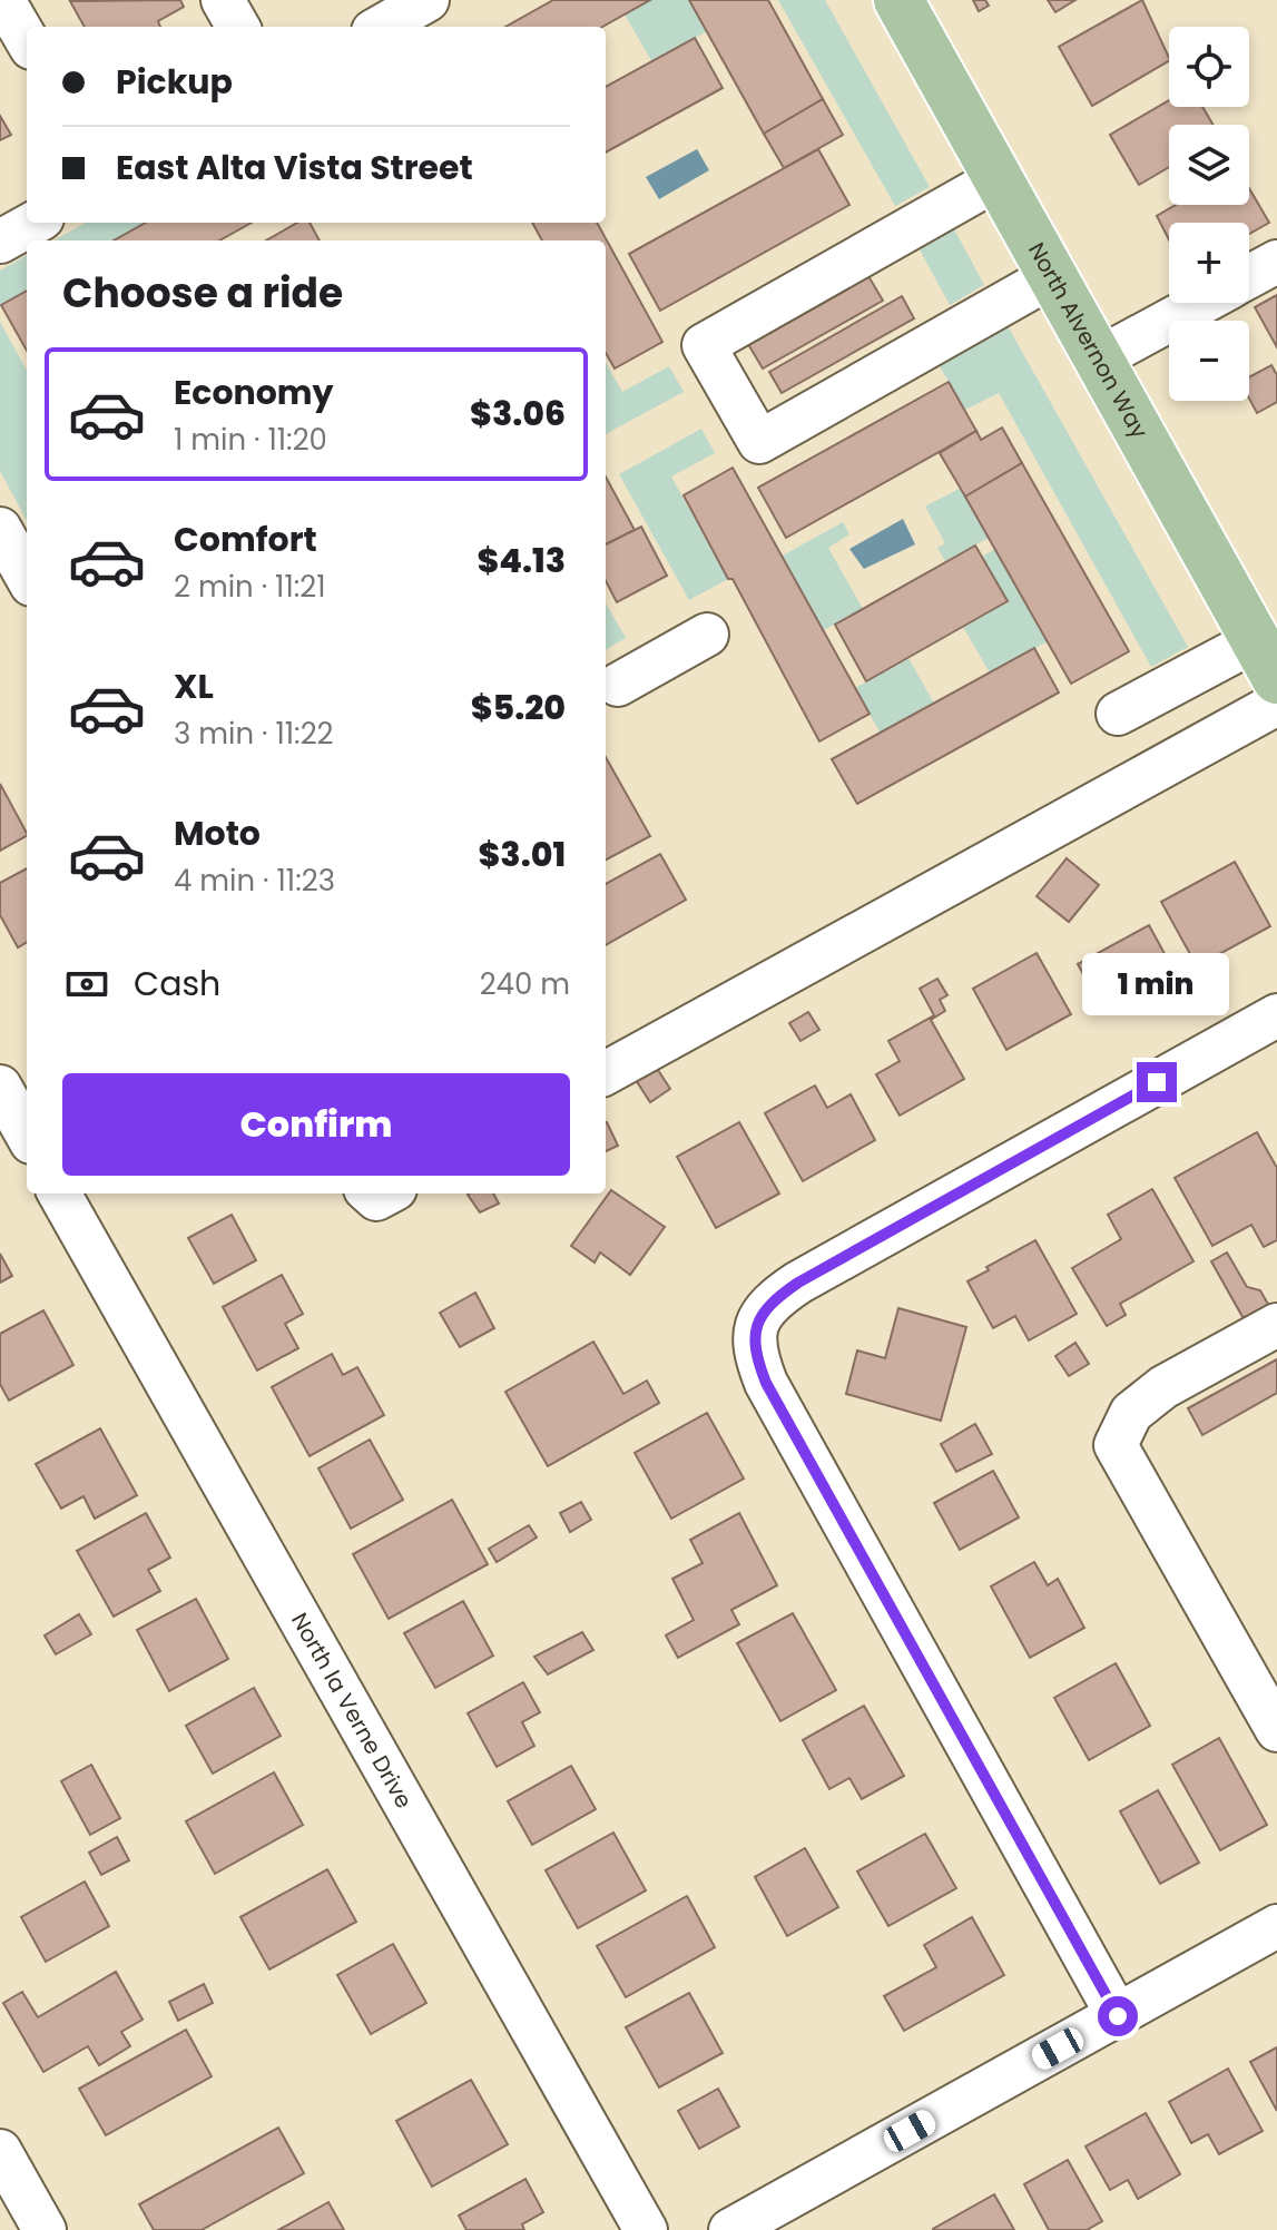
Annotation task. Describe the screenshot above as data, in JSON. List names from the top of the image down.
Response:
{
  "streets": {
    "main road": ["North Alvernon Way"],
    "street": ["North la Verne Drive"]
  },
  "page": {
    "map_buttons": ["+", "−"],
    "banner": ["Pickup", "East Alta Vista Street"],
    "heading": "Choose a ride",
    "list": [
      {
        "name": "Economy",
        "note": "1 min · 11:20",
        "value": "$3.06"
      },
      {
        "name": "Comfort",
        "note": "2 min · 11:21",
        "value": "$4.13"
      },
      {
        "name": "XL",
        "note": "3 min · 11:22",
        "value": "$5.20"
      },
      {
        "name": "Moto",
        "note": "4 min · 11:23",
        "value": "$3.01"
      }
    ],
    "pay": ["Cash", "240 m"],
    "bubble": "1 min",
    "buttons": "Confirm"
  }
}
